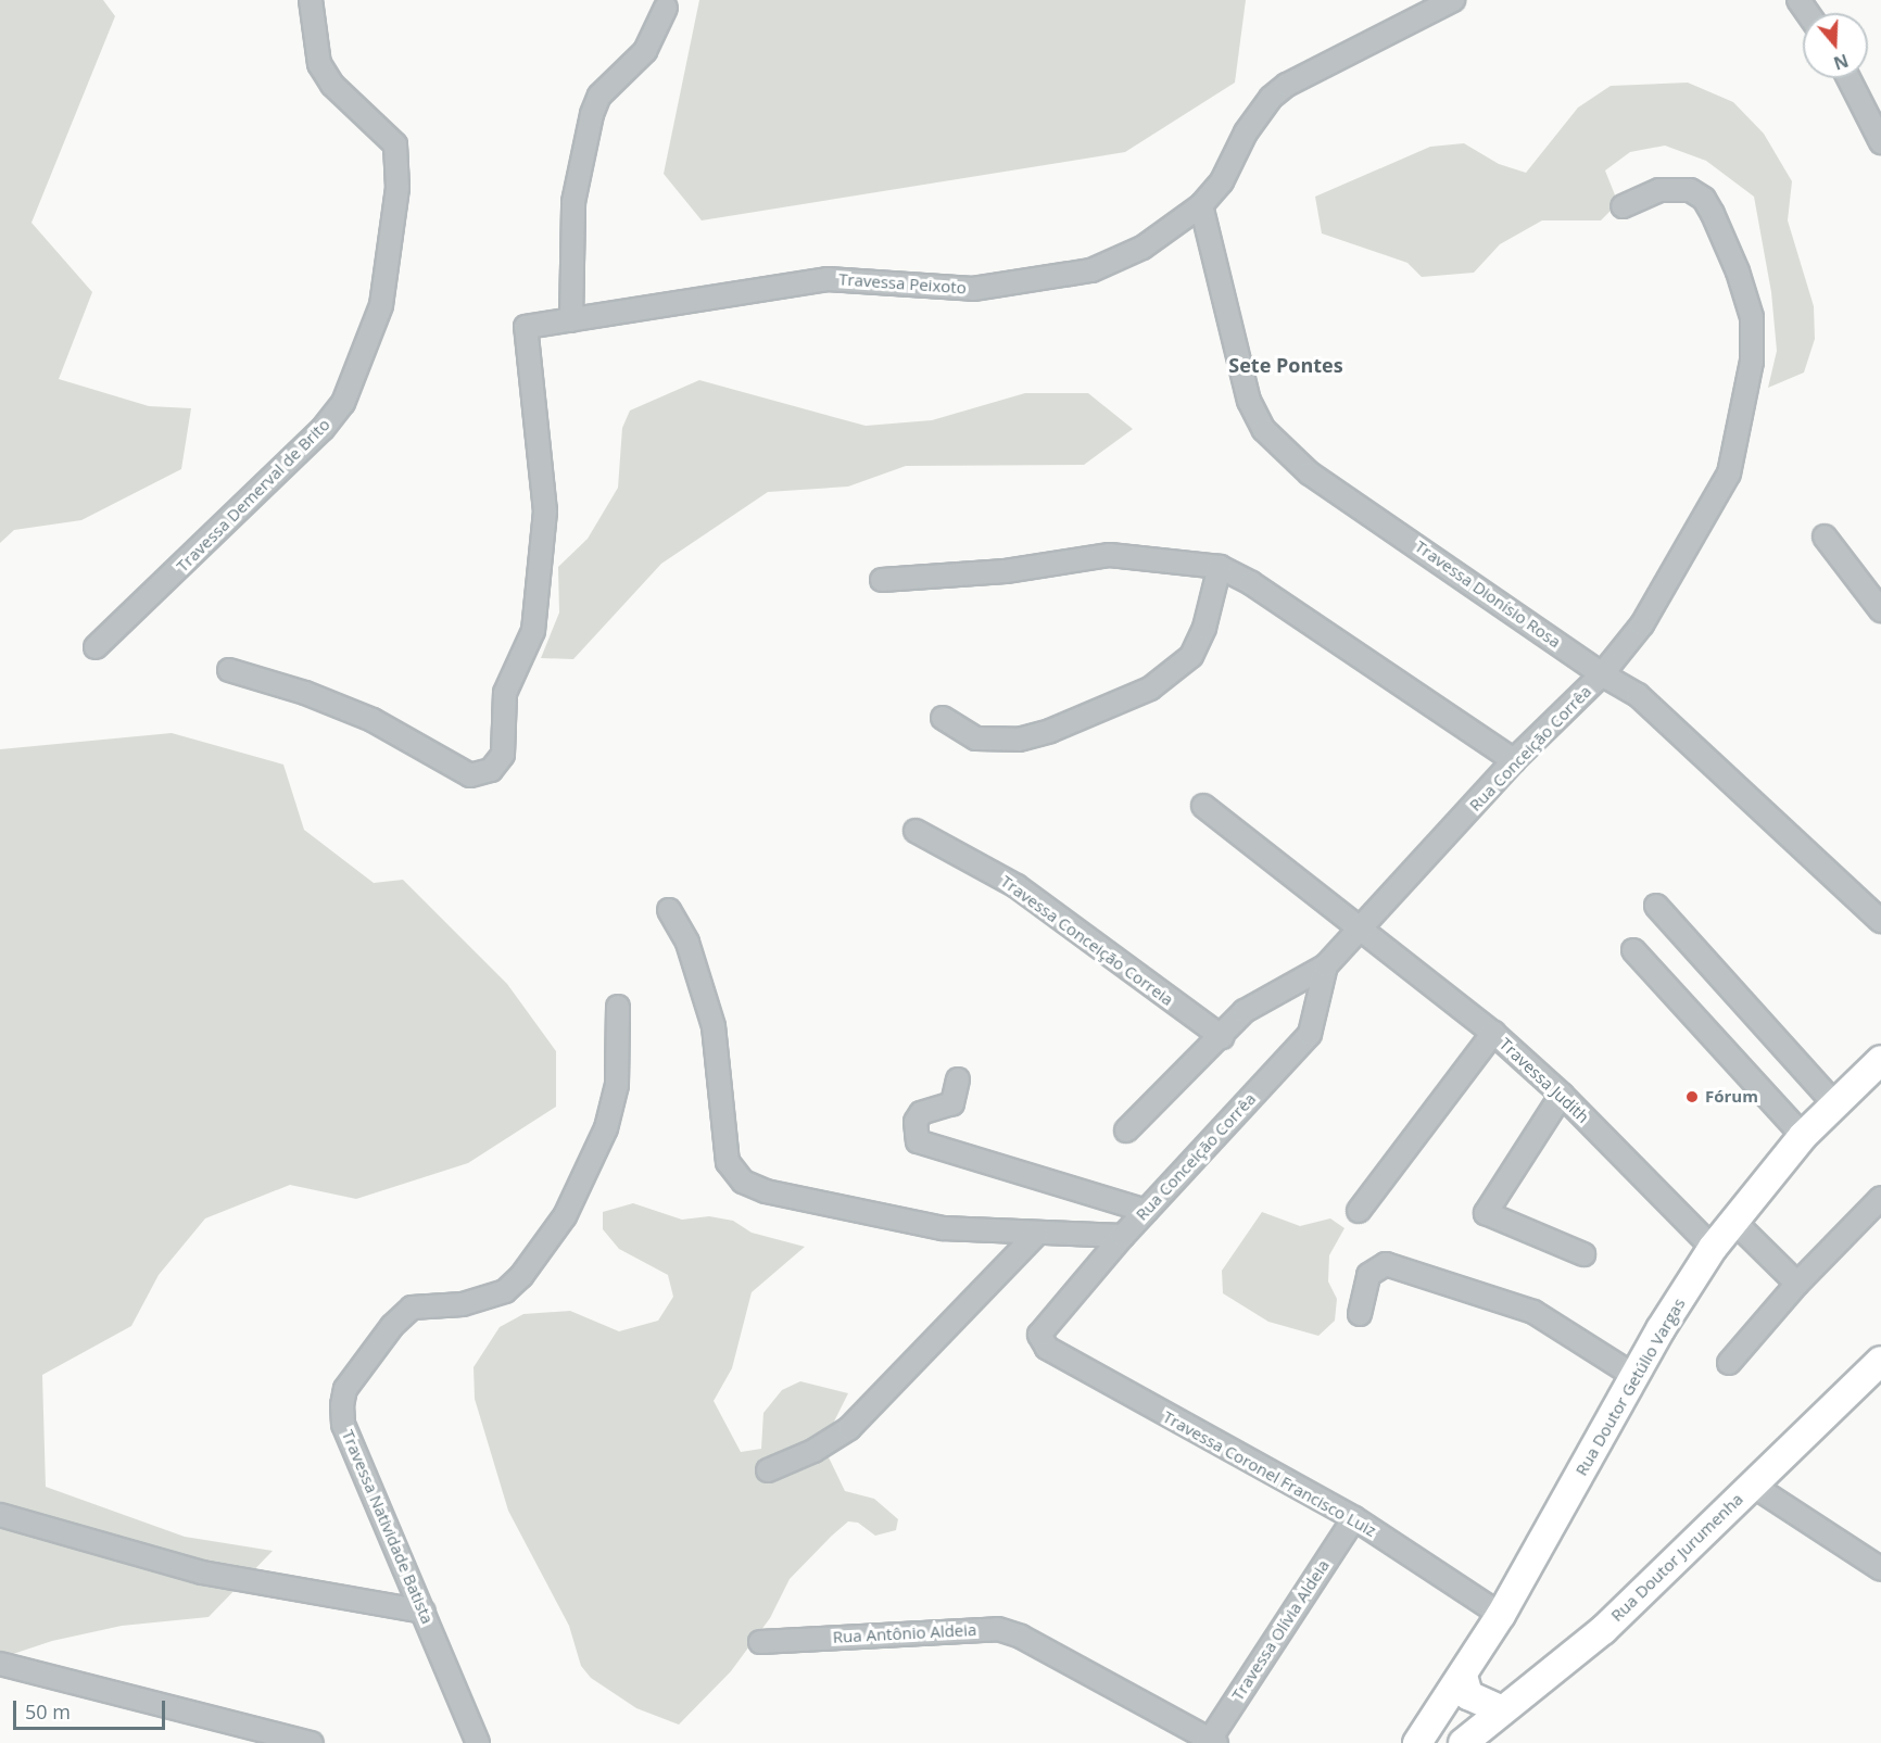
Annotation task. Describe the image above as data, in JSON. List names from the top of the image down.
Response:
{
  "streets": {
    "main road": ["Rua Doutor Getúlio Vargas", "Rua Doutor Jurumenha"],
    "street": [
      "Travessa Peixoto",
      "Travessa Demerval de Brito",
      "Travessa Dionísio Rosa",
      "Rua Conceição Corrêa",
      "Travessa Conceição Correia",
      "Travessa Judith",
      "Travessa Coronel Francisco Luiz",
      "Travessa Natividade Batista",
      "Travessa Olívia Aldeia",
      "Rua Antônio Aldeia"
    ]
  },
  "crossings": [
    ["Travessa Peixoto", "Travessa Dionísio Rosa"],
    ["Travessa Dionísio Rosa", "Rua Conceição Corrêa"],
    ["Rua Conceição Corrêa", "Travessa Conceição Correia"],
    ["Rua Conceição Corrêa", "Travessa Judith"],
    ["Rua Conceição Corrêa", "Travessa Coronel Francisco Luiz"],
    ["Travessa Judith", "Rua Doutor Getúlio Vargas"],
    ["Rua Doutor Getúlio Vargas", "Travessa Coronel Francisco Luiz"],
    ["Travessa Coronel Francisco Luiz", "Travessa Olívia Aldeia"],
    ["Travessa Olívia Aldeia", "Rua Antônio Aldeia"]
  ],
  "districts": ["Sete Pontes"],
  "places": ["Fórum"],
  "scale_bar": "50 m",
  "north": "bottom"
}
